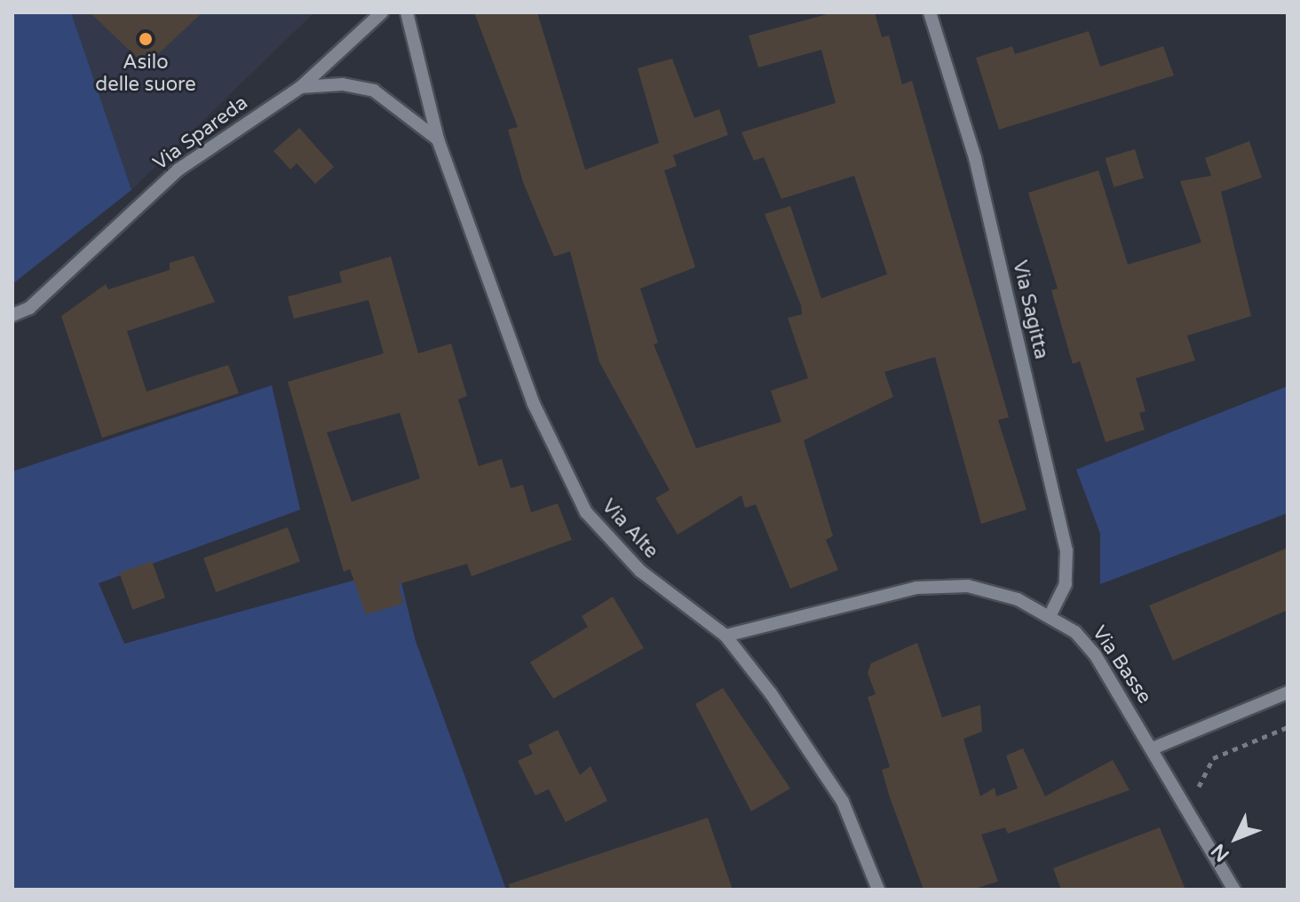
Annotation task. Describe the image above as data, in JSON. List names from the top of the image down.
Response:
{
  "streets": {
    "street": [
      "Via Spareda",
      "Via Sagitta",
      "Via Alte",
      "Via Basse"
    ]
  },
  "crossings": [
    ["Via Sagitta", "Via Basse"],
    ["Via Alte", "Via Basse"]
  ],
  "places": ["Asilo delle suore"],
  "north": "bottom left"
}
